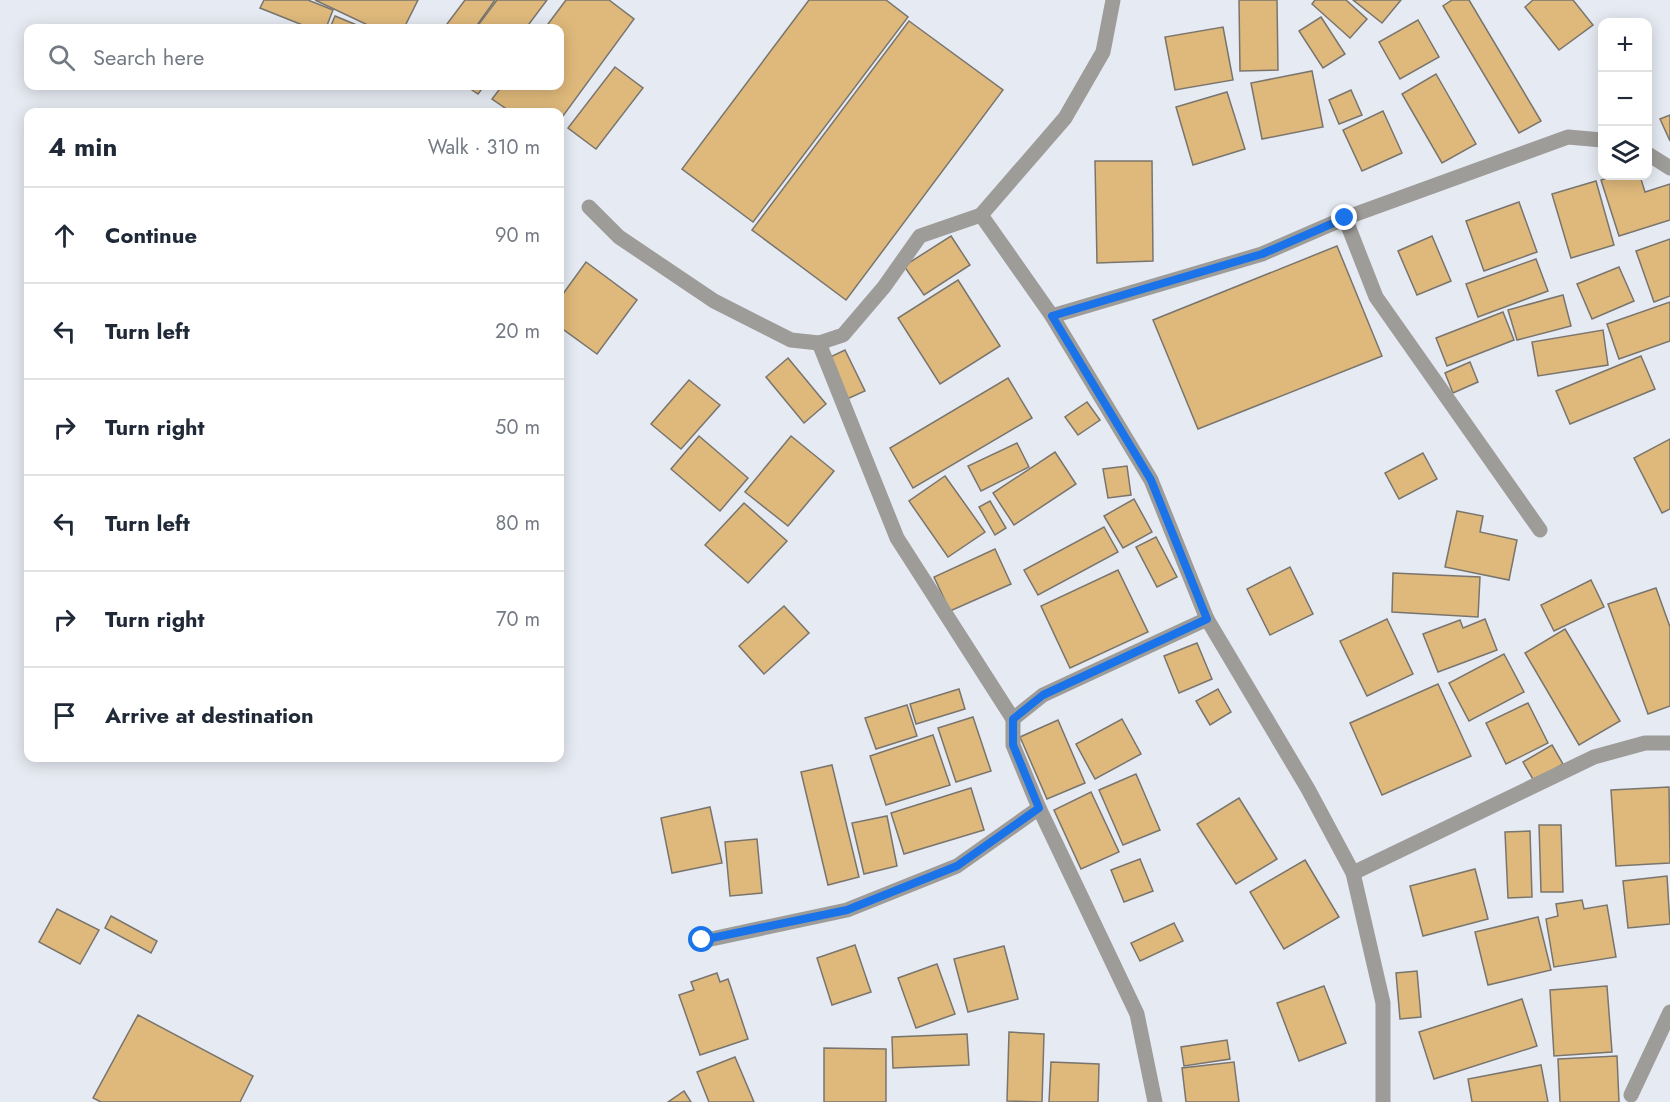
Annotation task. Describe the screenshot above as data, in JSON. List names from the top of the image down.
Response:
{
  "page": {
    "map_buttons": ["+", "−"],
    "search": "Search here",
    "heading": ["4 min", "Walk · 310 m"],
    "list": [
      ["Continue", "90 m"],
      ["Turn left", "20 m"],
      ["Turn right", "50 m"],
      ["Turn left", "80 m"],
      ["Turn right", "70 m"],
      "Arrive at destination"
    ]
  }
}
